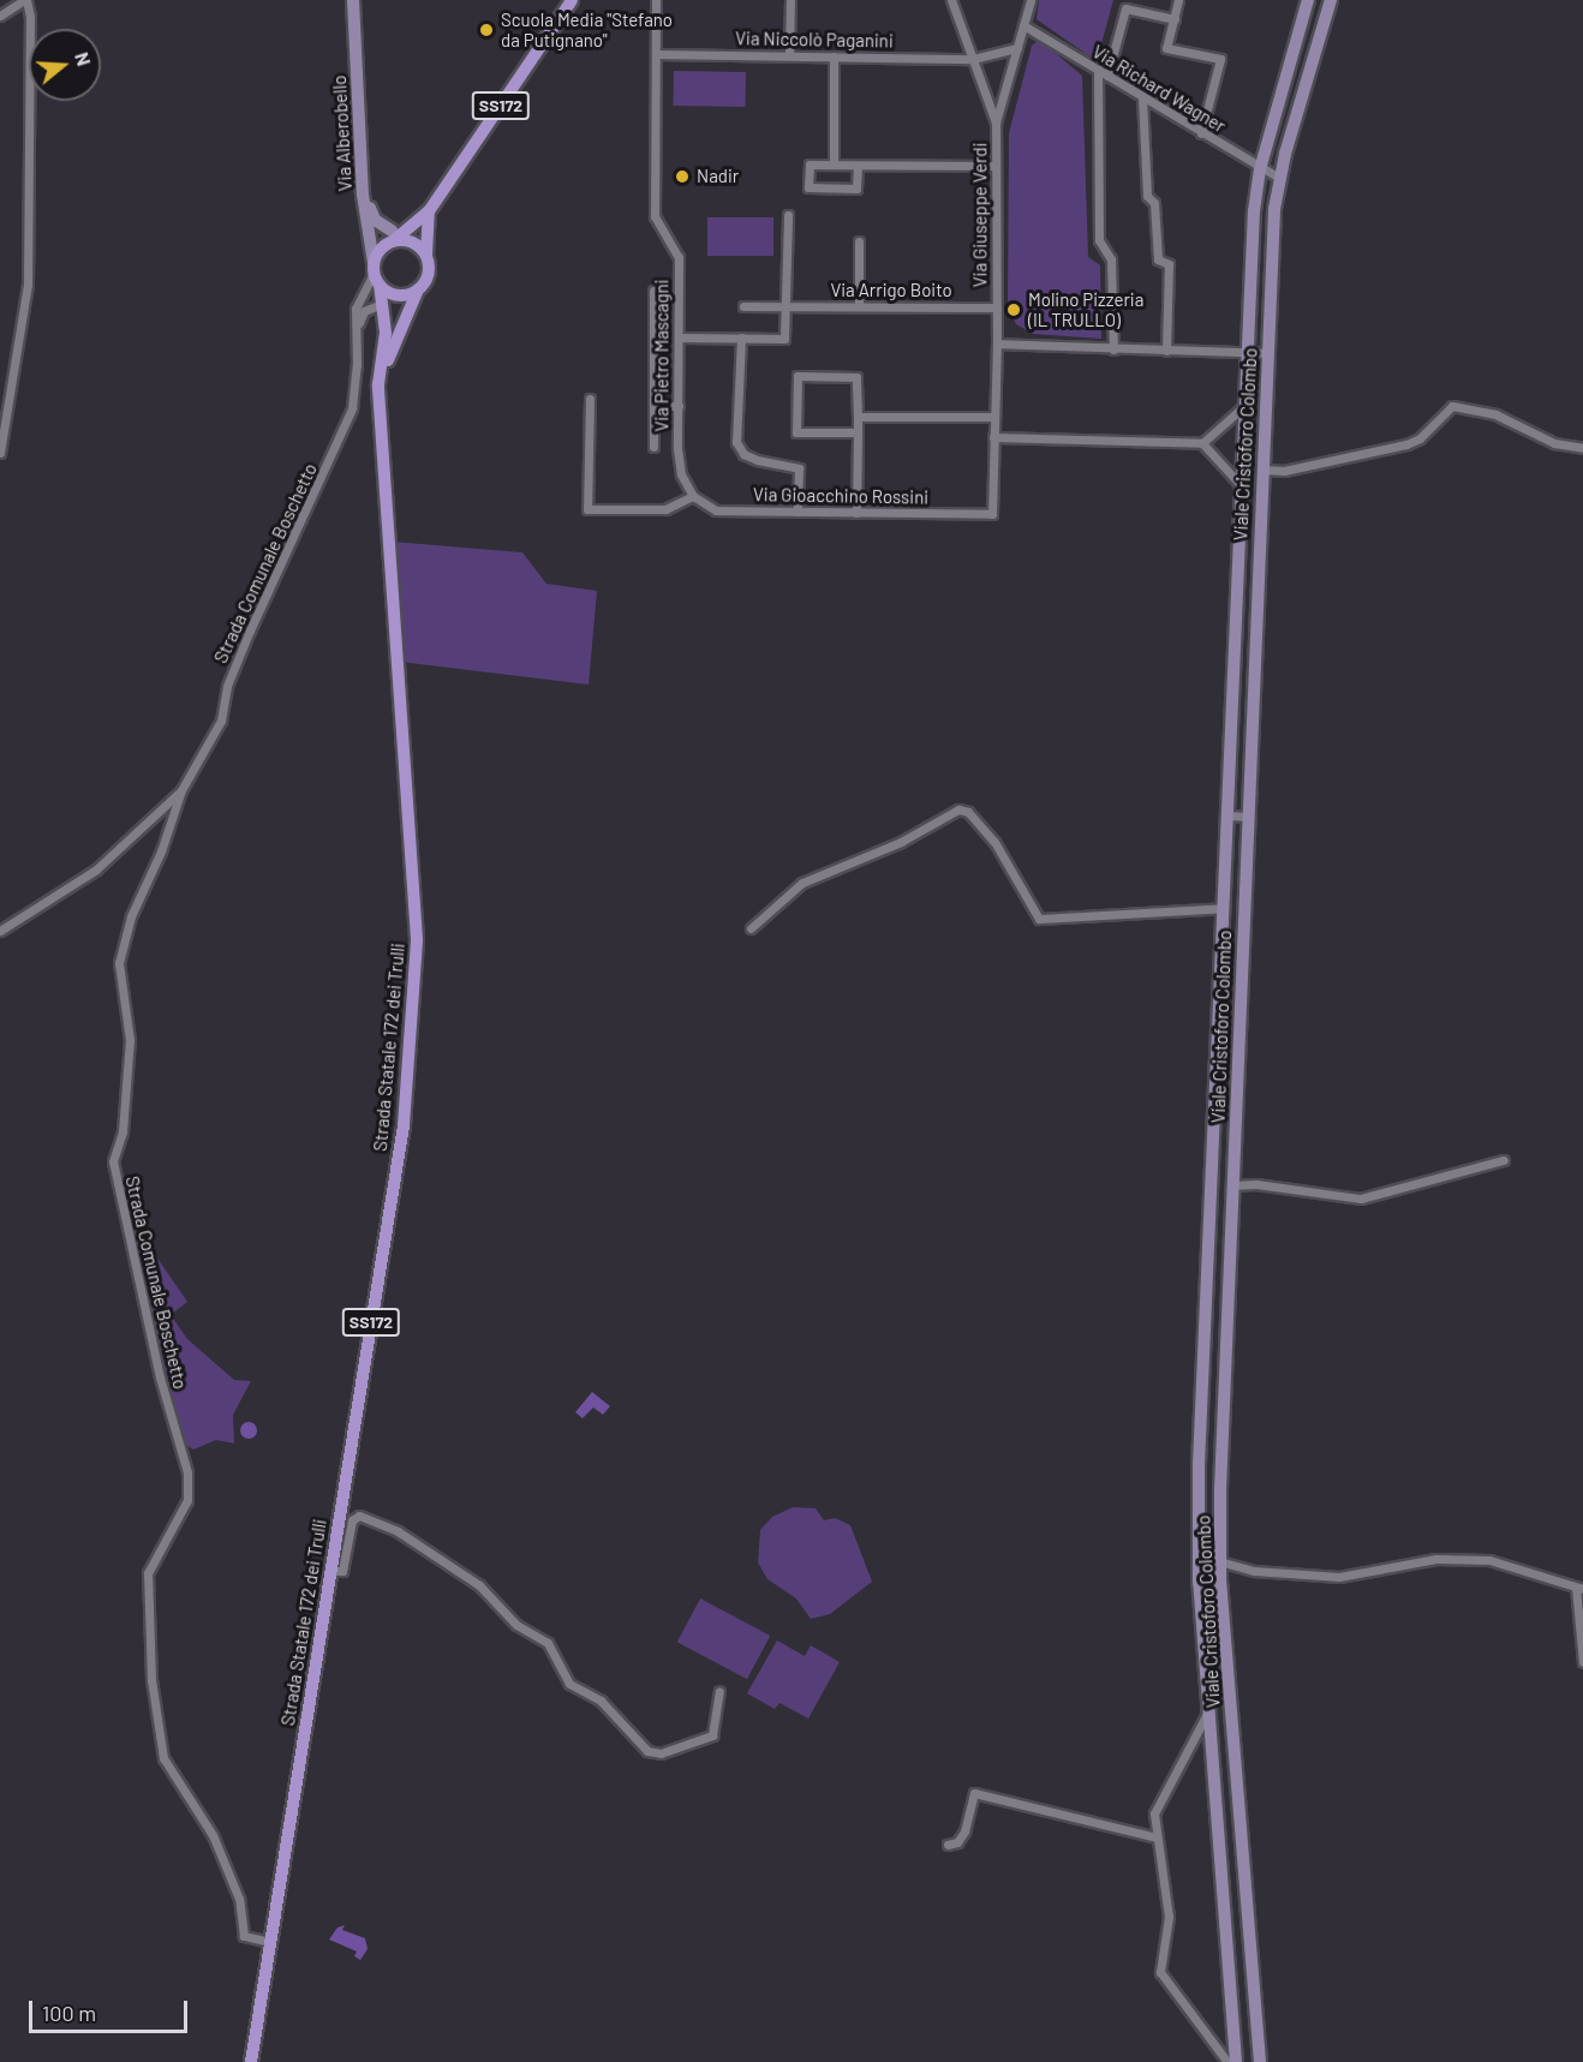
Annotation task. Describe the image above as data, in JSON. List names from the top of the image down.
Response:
{
  "streets": {
    "main road": [
      "SS172",
      "Via Alberobello",
      "Viale Cristoforo Colombo",
      "Strada Statale 172 dei Trulli"
    ],
    "street": [
      "Via Niccolò Paganini",
      "Via Richard Wagner",
      "Via Giuseppe Verdi",
      "Via Arrigo Boito",
      "Via Pietro Mascagni",
      "Via Gioacchino Rossini",
      "Strada Comunale Boschetto"
    ]
  },
  "crossings": [
    ["Via Niccolò Paganini", "Via Giuseppe Verdi"],
    ["Via Niccolò Paganini", "Via Pietro Mascagni"],
    ["Via Richard Wagner", "Viale Cristoforo Colombo"],
    ["Via Alberobello", "Strada Comunale Boschetto"],
    ["Via Alberobello", "Strada Statale 172 dei Trulli"],
    ["Via Giuseppe Verdi", "Via Arrigo Boito"],
    ["Via Giuseppe Verdi", "Via Gioacchino Rossini"],
    ["Via Pietro Mascagni", "Via Gioacchino Rossini"],
    ["Strada Comunale Boschetto", "Strada Statale 172 dei Trulli"]
  ],
  "places": ["Scuola Media \"Stefano da Putignano\"", "Nadir", "Molino Pizzeria (IL TRULLO)"],
  "scale_bar": "100 m",
  "north": "right"
}
